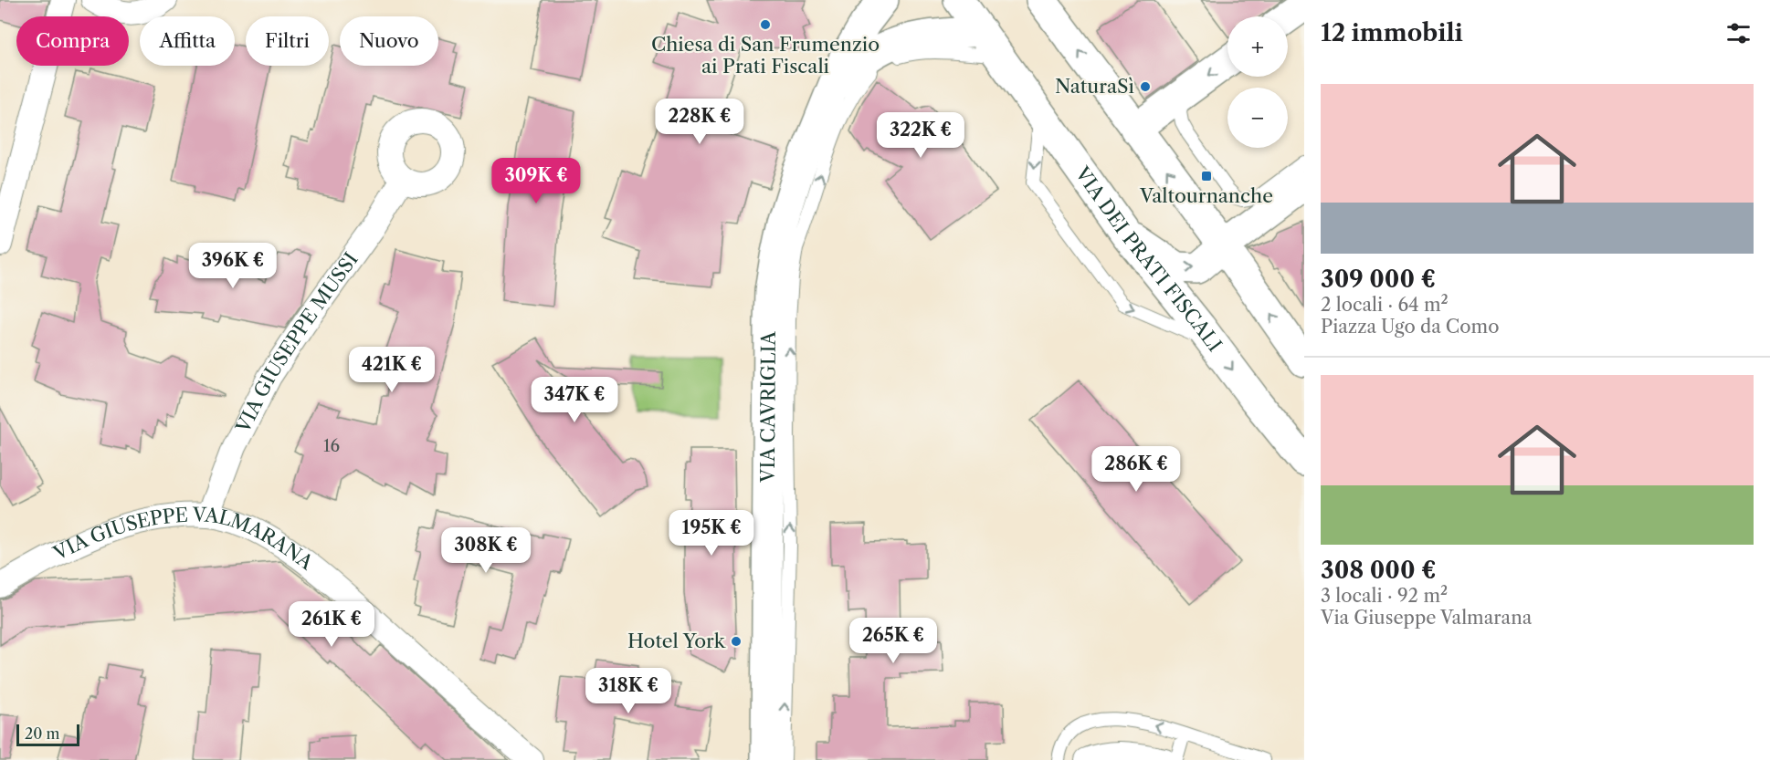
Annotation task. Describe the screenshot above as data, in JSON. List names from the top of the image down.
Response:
{
  "streets": {
    "street": [
      "VIA DEI PRATI FISCALI",
      "VIA GIUSEPPE MUSSI",
      "VIA CAVRIGLIA",
      "VIA GIUSEPPE VALMARANA"
    ]
  },
  "crossings": [
    ["VIA DEI PRATI FISCALI", "VIA CAVRIGLIA"],
    ["VIA GIUSEPPE MUSSI", "VIA GIUSEPPE VALMARANA"]
  ],
  "places": {
    "other": ["Chiesa di San Frumenzio ai Prati Fiscali", "NaturaSì", "Hotel York"],
    "transit": ["Valtournanche"]
  },
  "house_numbers": ["16"],
  "scale_bar": "20 m",
  "page": {
    "heading": "12 immobili",
    "map_buttons": ["+", "−"],
    "chip": [
      "Compra",
      "Affitta",
      "Filtri",
      "Nuovo"
    ],
    "list": [
      {
        "name": "309 000 €",
        "note": "2 locali · 64 m² · Piazza Ugo da Como"
      },
      {
        "name": "308 000 €",
        "note": "3 locali · 92 m² · Via Giuseppe Valmarana"
      }
    ],
    "price": [
      "228K €",
      "322K €",
      "309K €",
      "396K €",
      "421K €",
      "347K €",
      "286K €",
      "195K €",
      "308K €",
      "261K €",
      "265K €",
      "318K €"
    ],
    "scale": "20 m"
  }
}
